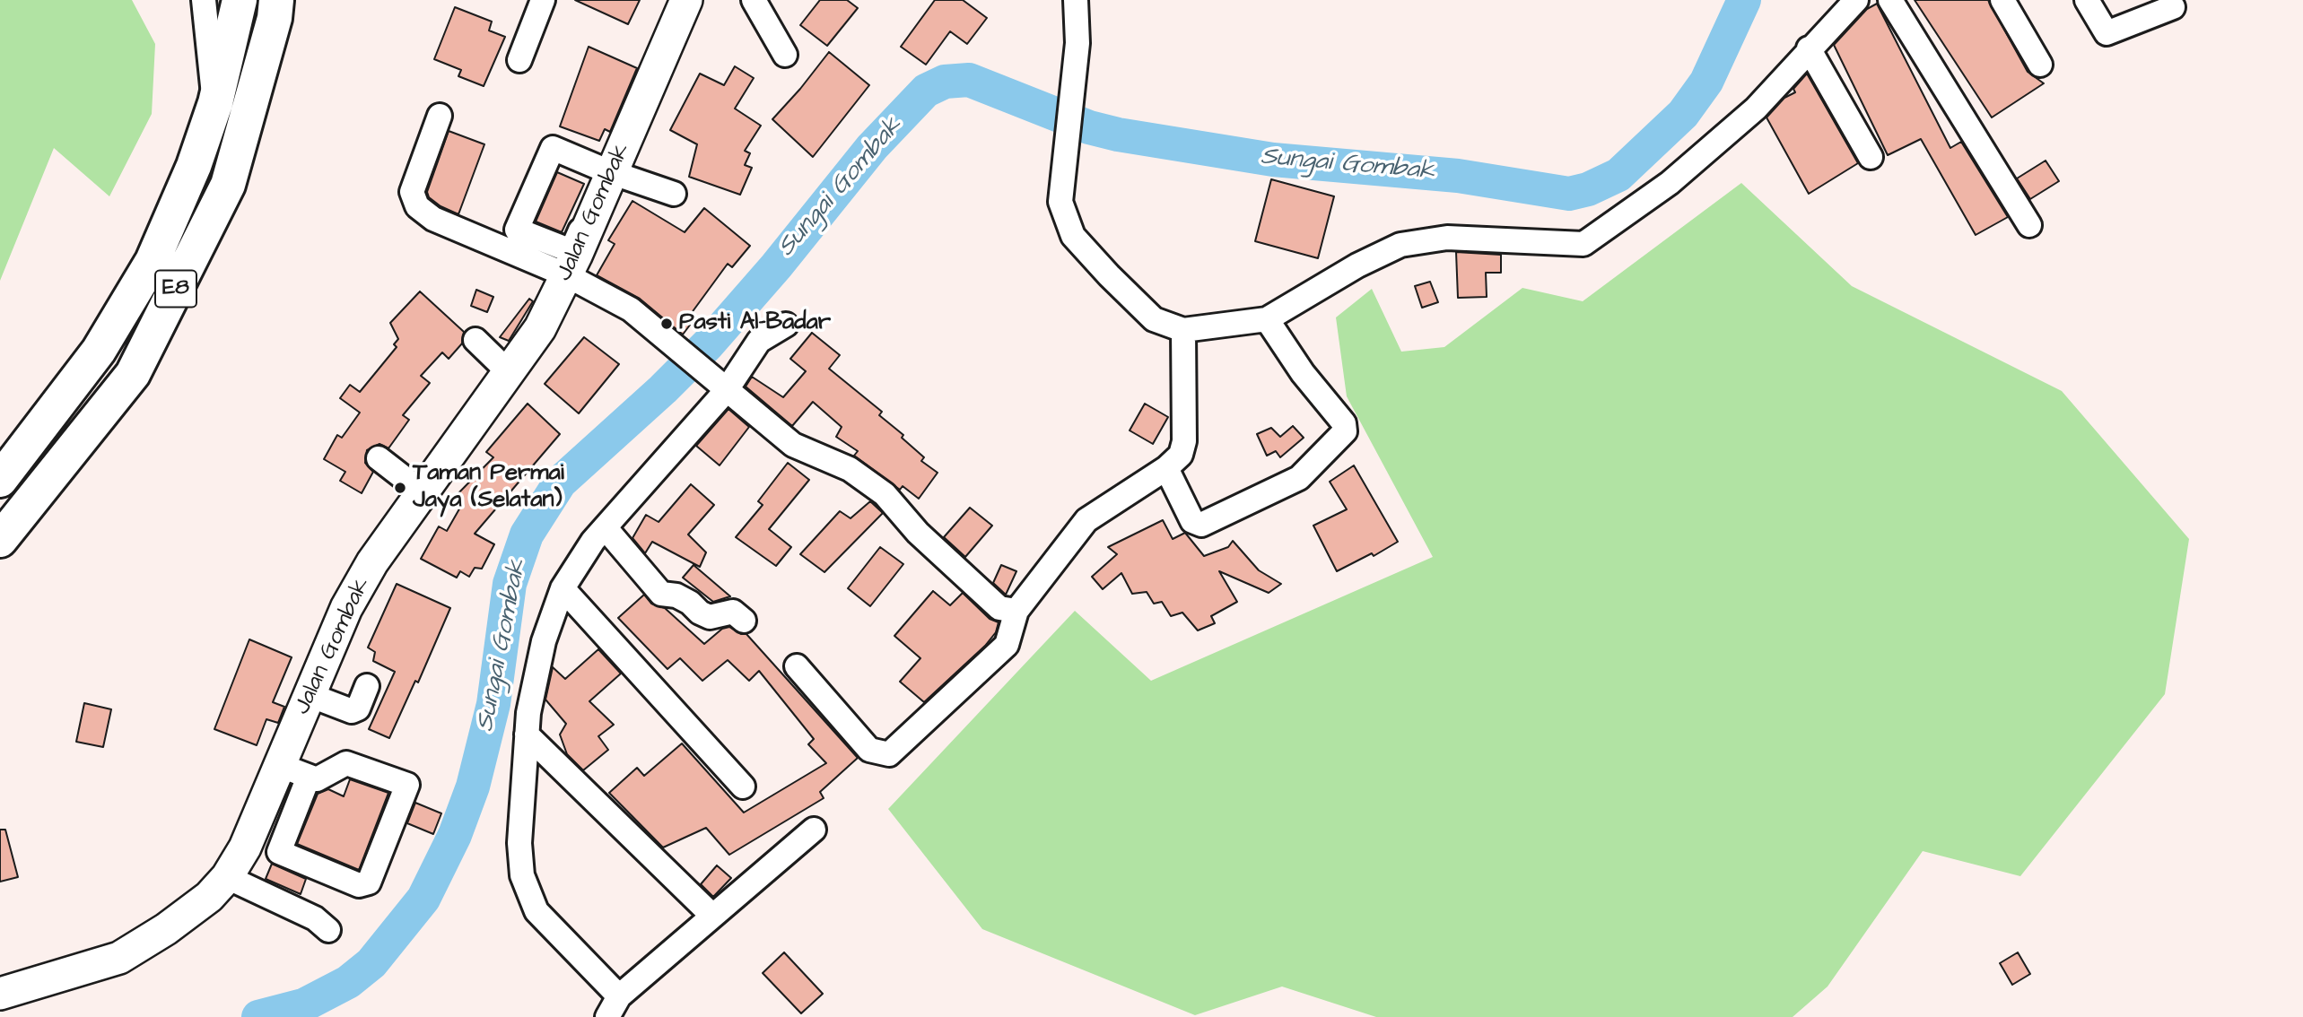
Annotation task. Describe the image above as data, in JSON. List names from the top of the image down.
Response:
{
  "streets": {
    "highway": ["E8"],
    "main road": ["Jalan Gombak"]
  },
  "water": ["Sungai Gombak"],
  "places": ["Pasti Al-Badar", "Taman Permai Jaya (Selatan)"]
}
